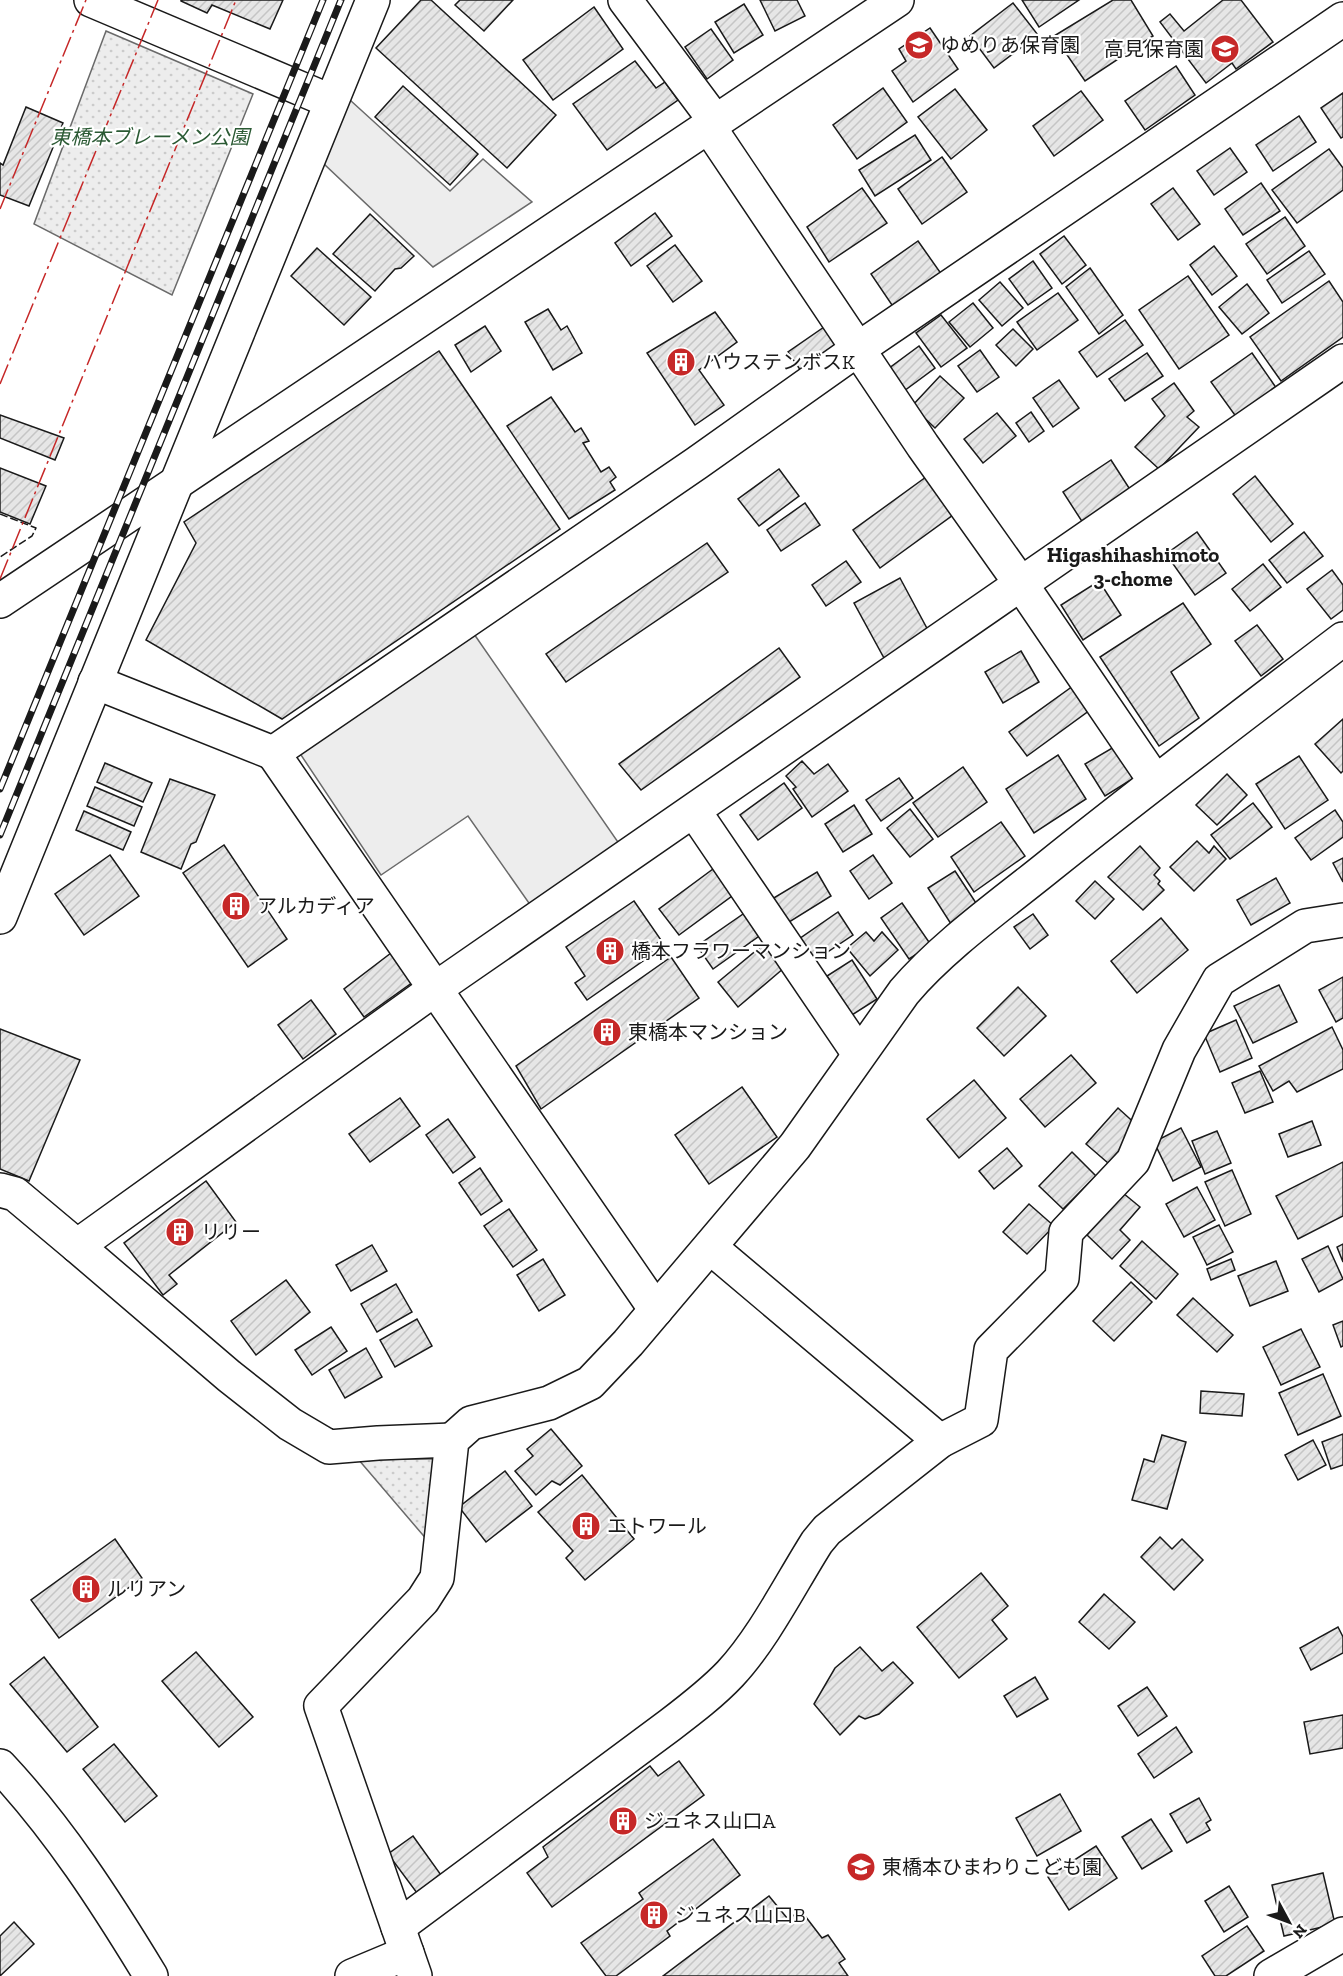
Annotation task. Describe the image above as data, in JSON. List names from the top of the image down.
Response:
{
  "districts": ["Higashihashimoto 3-chome"],
  "parks": ["東橋本ブレーメン公園"],
  "places": {
    "school or university": ["ゆめりあ保育園", "高見保育園", "東橋本ひまわりこども園"],
    "building": [
      "ハウステンボスK",
      "アルカディア",
      "橋本フラワーマンション",
      "東橋本マンション",
      "リリー",
      "エトワール",
      "ルリアン",
      "ジュネス山口A",
      "ジュネス山口B"
    ]
  },
  "north": "bottom right"
}
